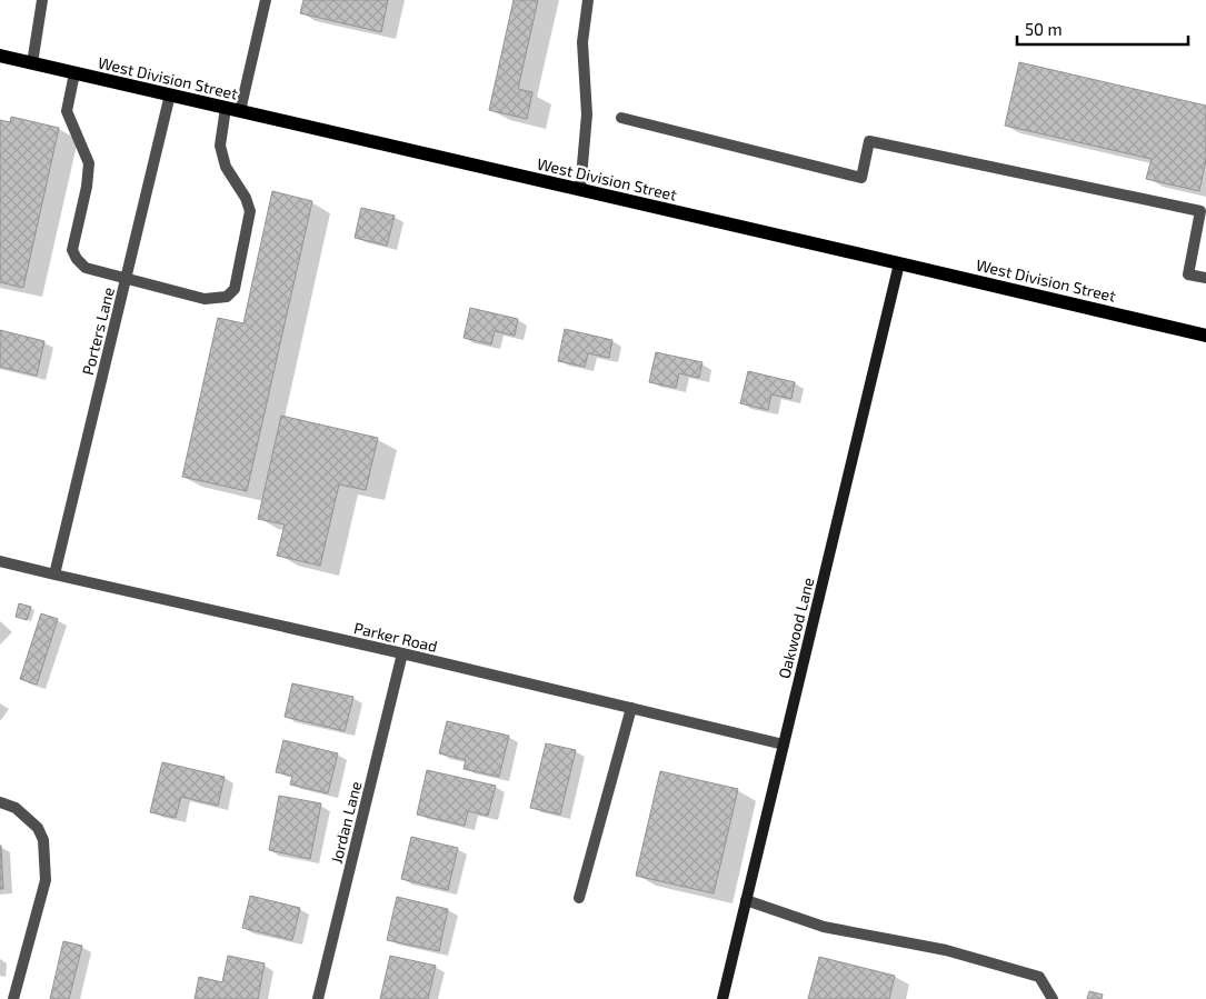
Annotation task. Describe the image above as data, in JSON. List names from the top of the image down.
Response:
{
  "streets": {
    "main road": ["West Division Street"],
    "street": [
      "Porters Lane",
      "Oakwood Lane",
      "Parker Road",
      "Jordan Lane"
    ]
  },
  "crossings": [
    ["West Division Street", "Porters Lane"],
    ["West Division Street", "Oakwood Lane"],
    ["Porters Lane", "Parker Road"],
    ["Oakwood Lane", "Parker Road"],
    ["Parker Road", "Jordan Lane"]
  ],
  "scale_bar": "50 m"
}
